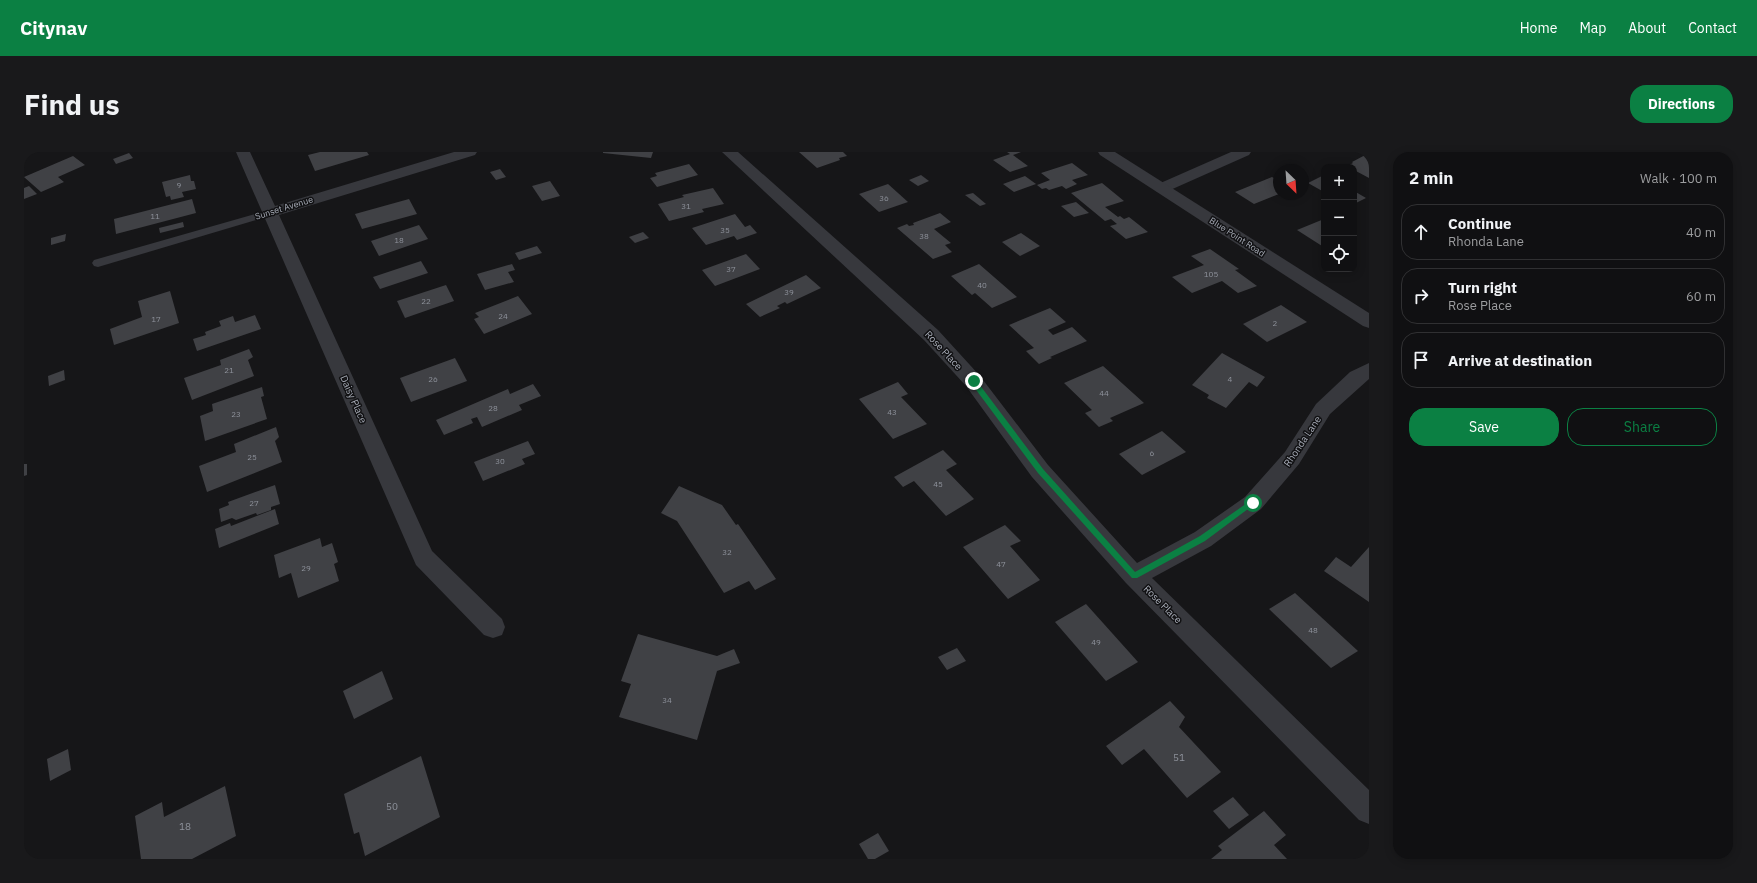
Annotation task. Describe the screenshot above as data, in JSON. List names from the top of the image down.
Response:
{
  "streets": {
    "street": [
      "Sunset Avenue",
      "Blue Point Road",
      "Rose Place",
      "Daisy Place",
      "Rhonda Lane"
    ]
  },
  "crossings": [
    ["Sunset Avenue", "Daisy Place"],
    ["Rose Place", "Rhonda Lane"]
  ],
  "house_numbers": [
    "9",
    "36",
    "31",
    "11",
    "35",
    "38",
    "18",
    "37",
    "105",
    "40",
    "39",
    "22",
    "24",
    "17",
    "2",
    "21",
    "26",
    "4",
    "44",
    "28",
    "43",
    "23",
    "6",
    "25",
    "30",
    "45",
    "27",
    "32",
    "47",
    "29",
    "48",
    "49",
    "34",
    "51",
    "50",
    "18"
  ],
  "north": "bottom right",
  "page": {
    "header": "Citynav",
    "nav": [
      "Home",
      "Map",
      "About",
      "Contact"
    ],
    "buttons": [
      "Directions",
      ["Save", "Share"]
    ],
    "title": "Find us",
    "heading": ["2 min", "Walk · 100 m"],
    "map_buttons": ["+", "−"],
    "list": [
      ["Continue", "Rhonda Lane", "40 m"],
      ["Turn right", "Rose Place", "60 m"],
      "Arrive at destination"
    ]
  }
}
